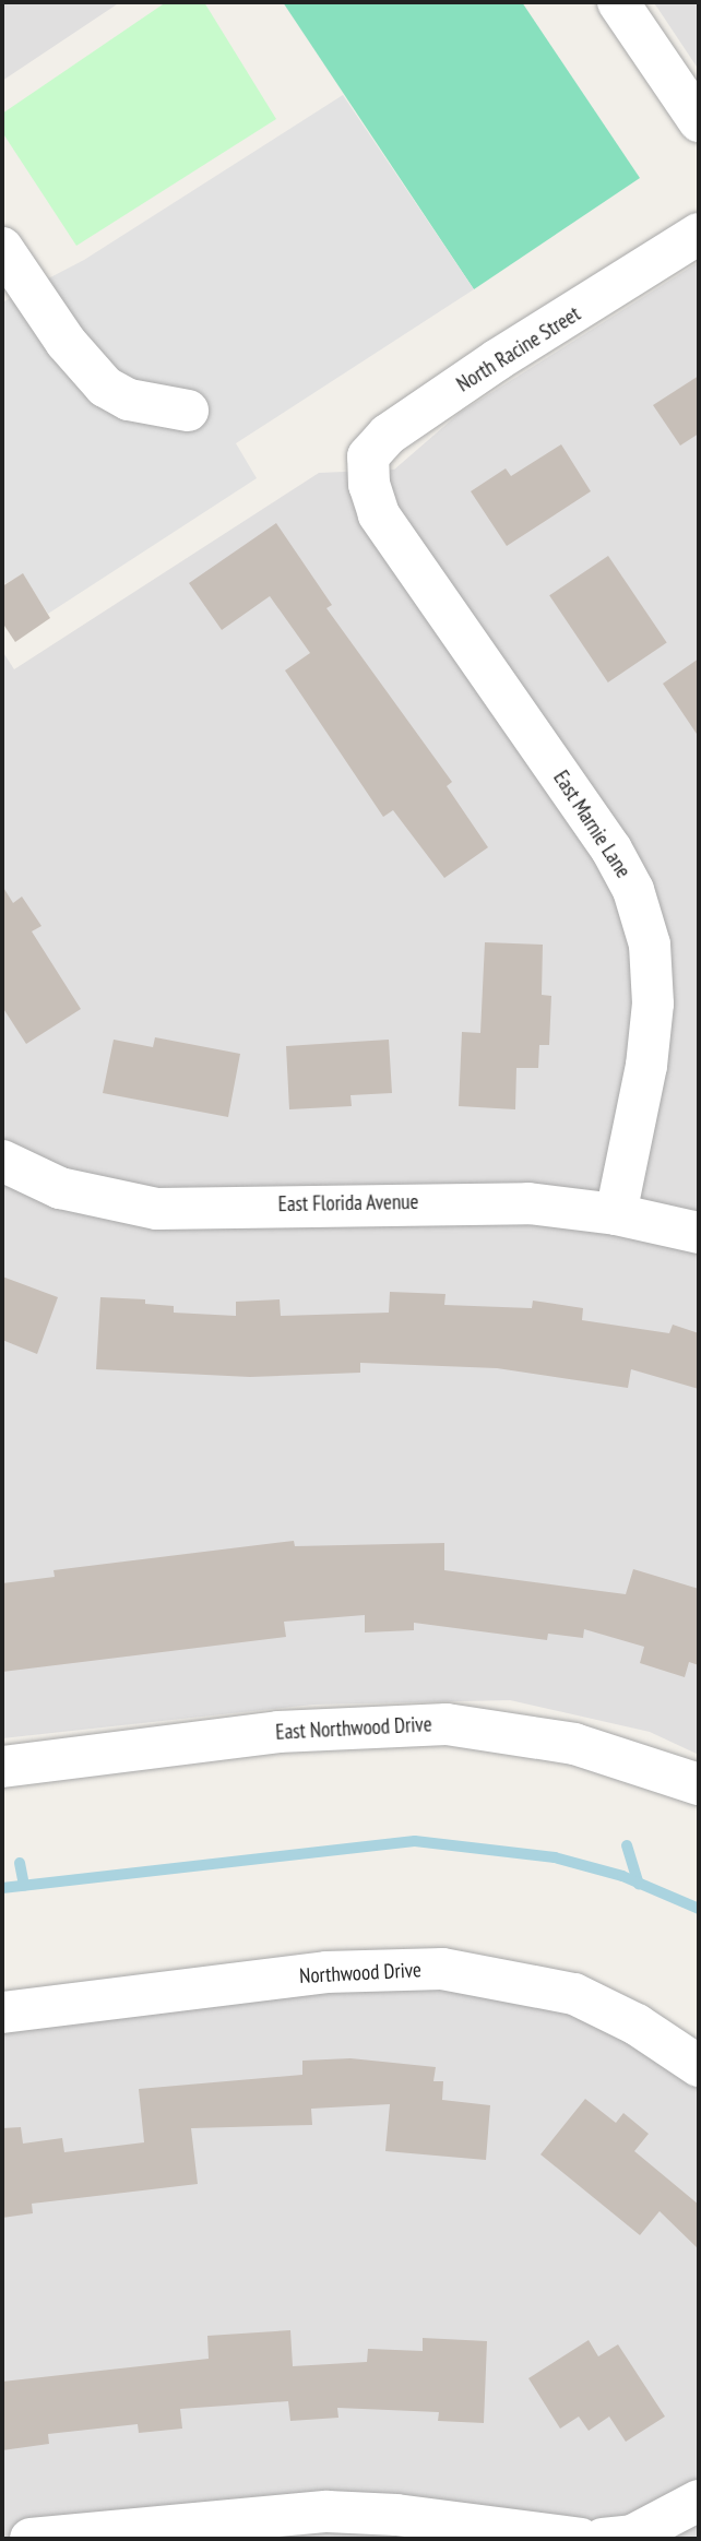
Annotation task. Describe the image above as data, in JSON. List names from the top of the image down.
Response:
{
  "streets": {
    "street": [
      "North Racine Street",
      "East Marnie Lane",
      "East Florida Avenue",
      "East Northwood Drive",
      "Northwood Drive"
    ]
  },
  "crossings": [
    ["North Racine Street", "East Marnie Lane"],
    ["East Marnie Lane", "East Florida Avenue"]
  ]
}
